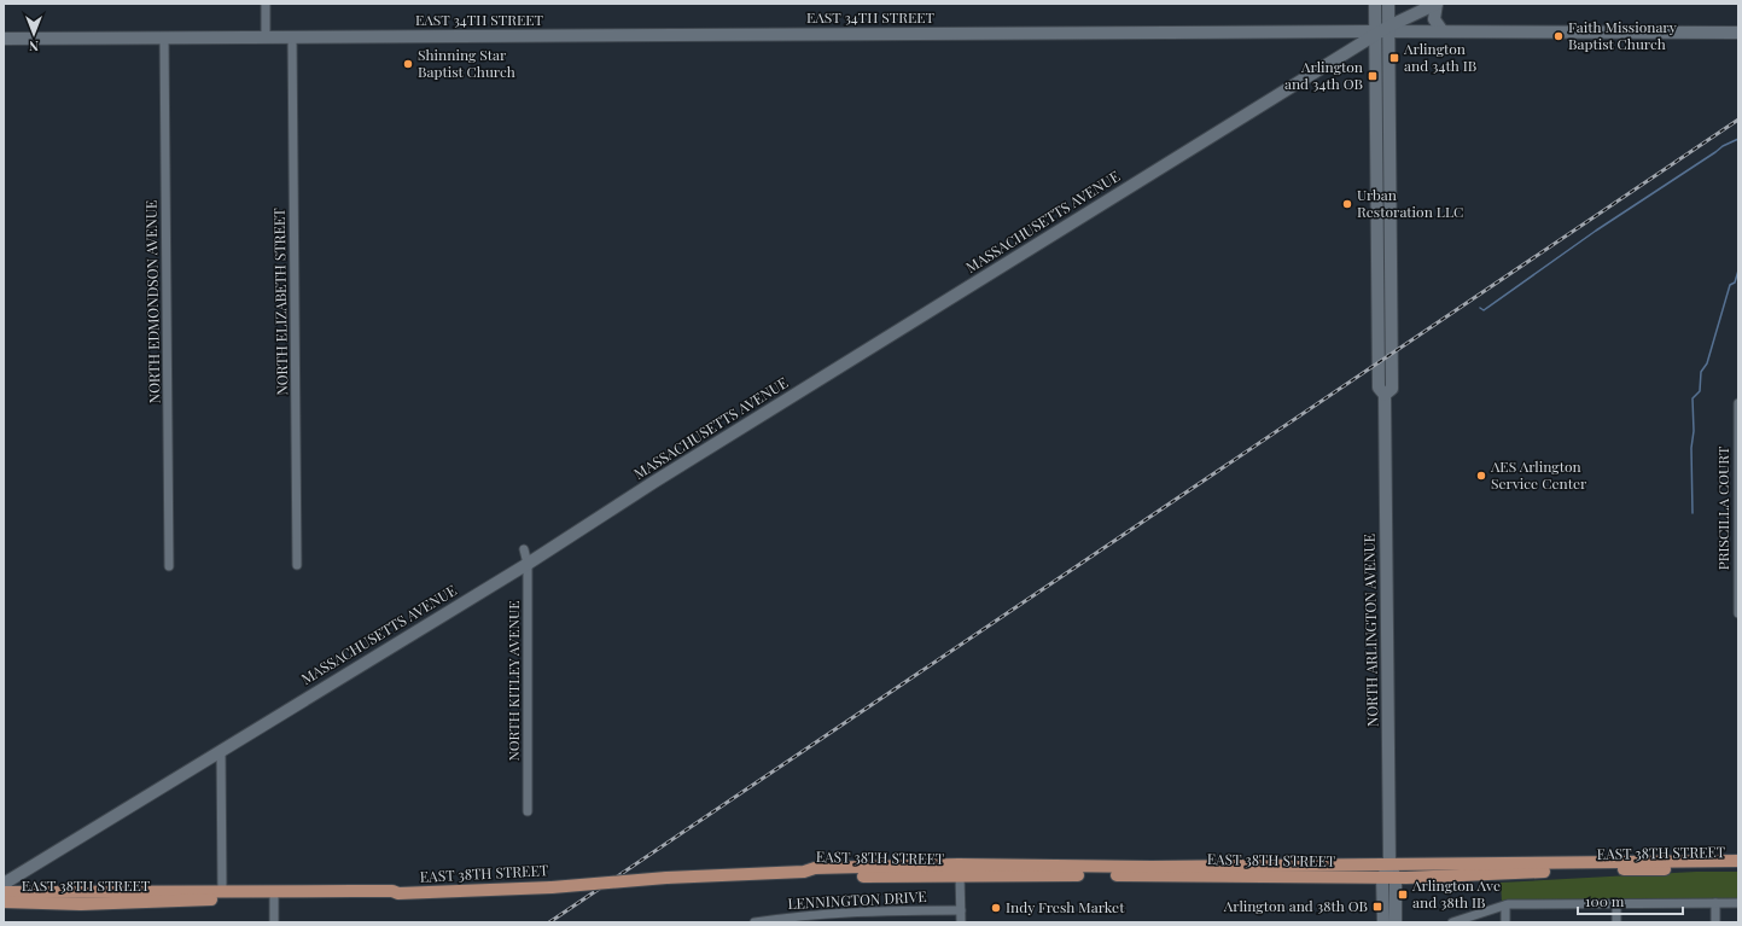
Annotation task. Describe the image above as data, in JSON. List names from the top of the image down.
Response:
{
  "streets": {
    "main road": [
      "EAST 34TH STREET",
      "MASSACHUSETTS AVENUE",
      "NORTH ARLINGTON AVENUE",
      "EAST 38TH STREET"
    ],
    "street": [
      "NORTH EDMONDSON AVENUE",
      "NORTH ELIZABETH STREET",
      "PRISCILLA COURT",
      "NORTH KITLEY AVENUE",
      "LENNINGTON DRIVE"
    ]
  },
  "crossings": [
    ["EAST 34TH STREET", "MASSACHUSETTS AVENUE"],
    ["EAST 34TH STREET", "NORTH EDMONDSON AVENUE"],
    ["EAST 34TH STREET", "NORTH ELIZABETH STREET"],
    ["EAST 34TH STREET", "NORTH ARLINGTON AVENUE"],
    ["MASSACHUSETTS AVENUE", "NORTH ARLINGTON AVENUE"],
    ["MASSACHUSETTS AVENUE", "NORTH KITLEY AVENUE"],
    ["NORTH ARLINGTON AVENUE", "EAST 38TH STREET"]
  ],
  "places": {
    "other": [
      "Faith Missionary Baptist Church",
      "Shinning Star Baptist Church",
      "Urban Restoration LLC",
      "AES Arlington Service Center",
      "Indy Fresh Market"
    ],
    "transit": [
      "Arlington and 34th IB",
      "Arlington and 34th OB",
      "Arlington Ave and 38th IB",
      "Arlington and 38th OB"
    ]
  },
  "scale_bar": "100 m",
  "north": "bottom"
}
